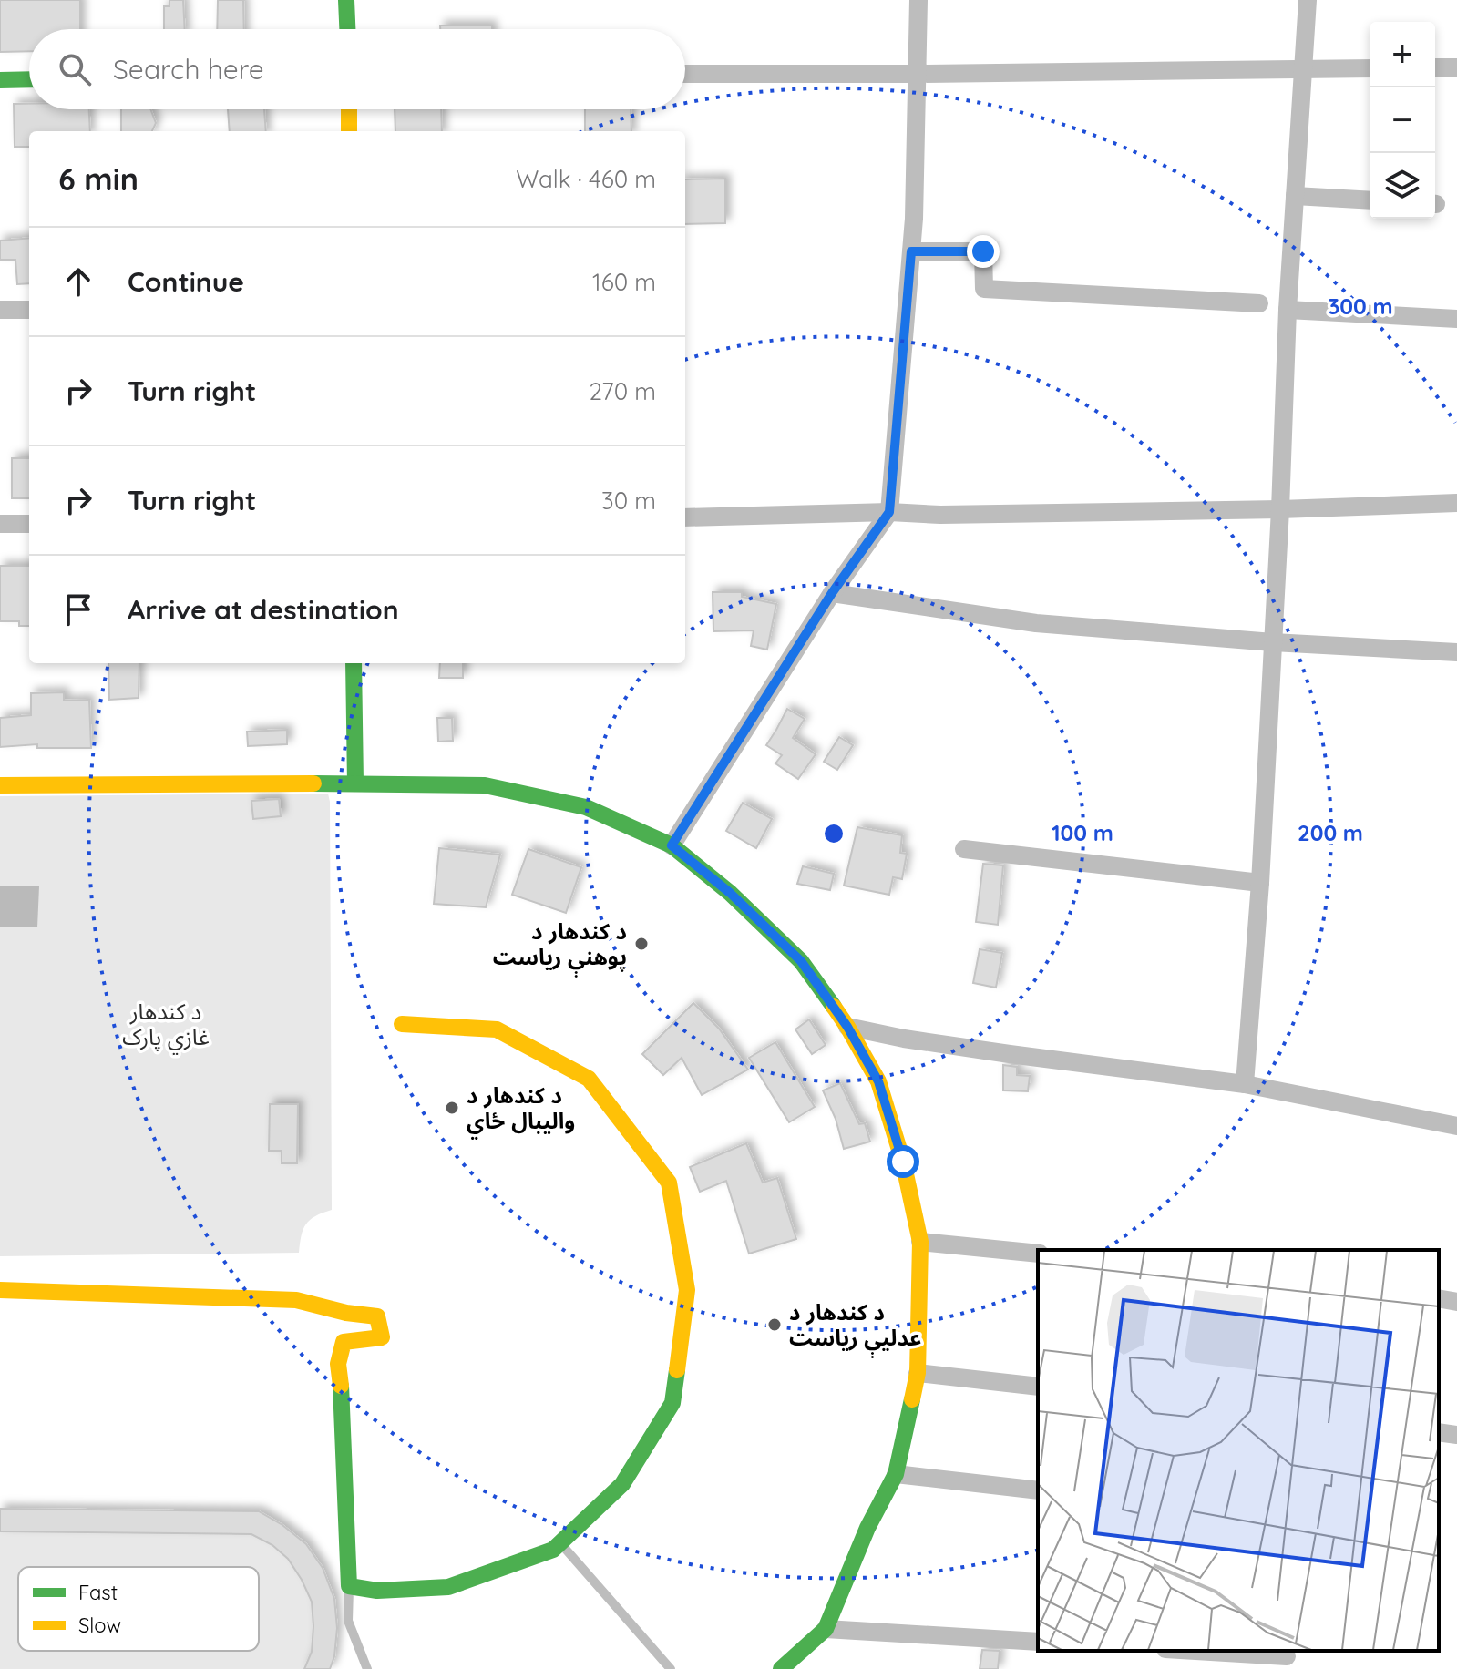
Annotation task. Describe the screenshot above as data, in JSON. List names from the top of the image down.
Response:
{
  "parks": ["د کندهار غازي پارک"],
  "places": ["د کندهار د پوهنې رياست", "د کندهار د واليبال ځاي", "د کندهار د عدلیې رياست"],
  "legend": ["Fast", "Slow"],
  "page": {
    "map_buttons": ["+", "−"],
    "search": "Search here",
    "heading": ["6 min", "Walk · 460 m"],
    "list": [
      ["Continue", "160 m"],
      ["Turn right", "270 m"],
      ["Turn right", "30 m"],
      "Arrive at destination"
    ]
  },
  "rings": ["300 m", "100 m", "200 m"]
}
